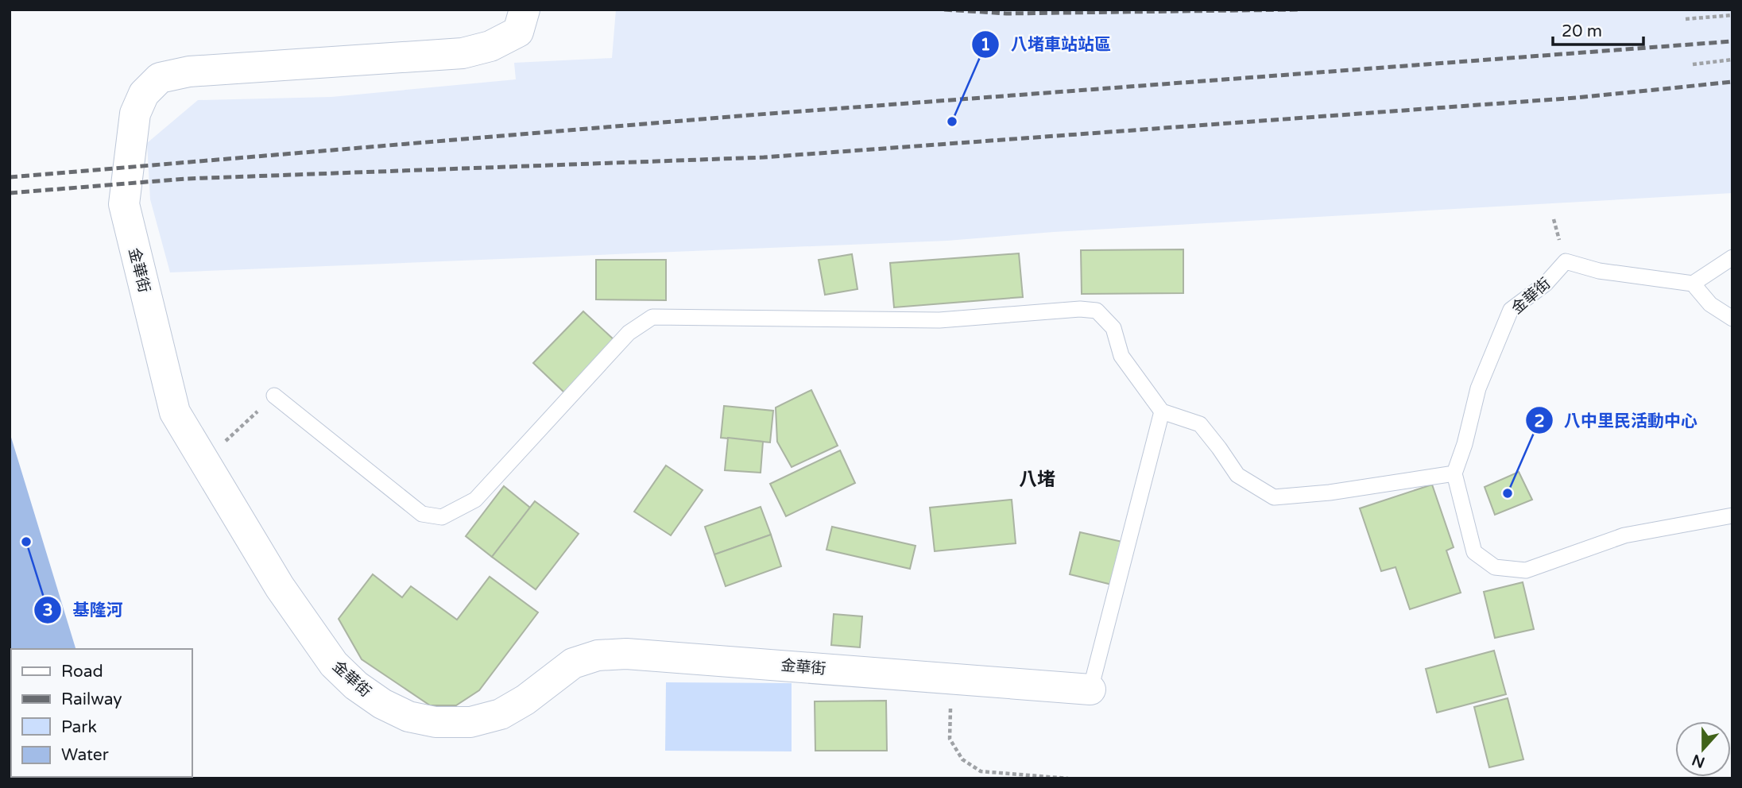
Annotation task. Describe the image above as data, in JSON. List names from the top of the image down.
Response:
{
  "streets": {
    "street": ["金華街"]
  },
  "districts": ["八堵"],
  "places": ["八堵車站站區", "八中里民活動中心", "基隆河"],
  "legend": [
    "Road",
    "Railway",
    "Park",
    "Water"
  ],
  "scale_bar": "20 m",
  "north": "bottom"
}
